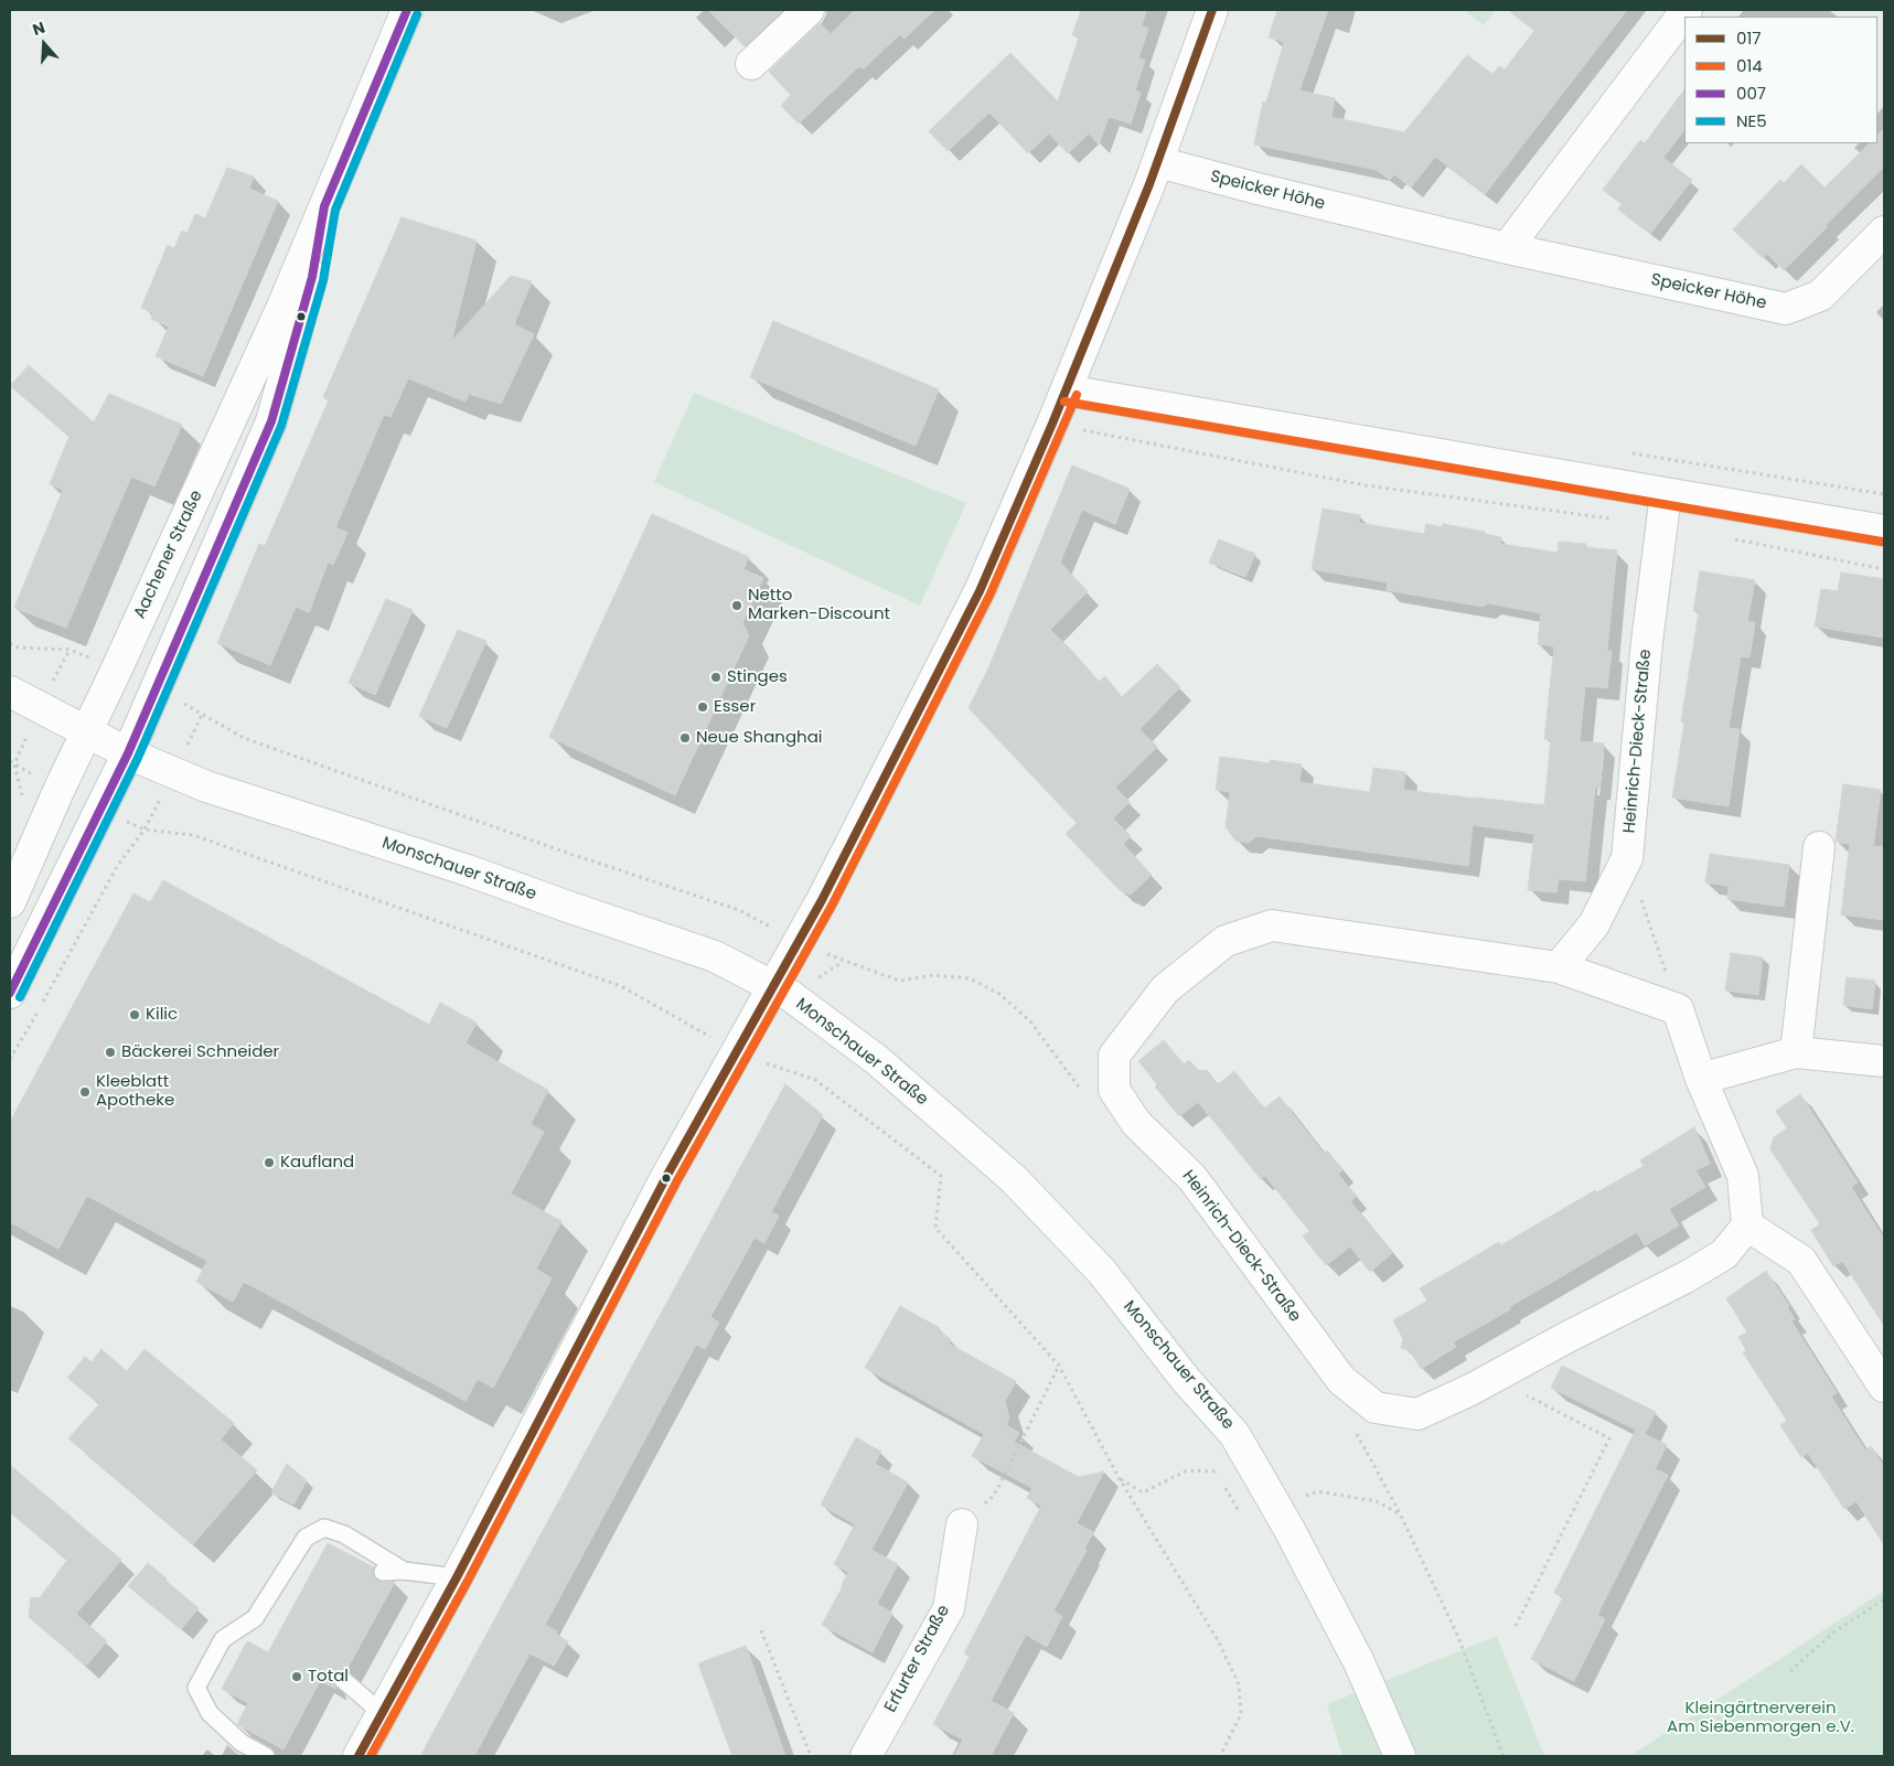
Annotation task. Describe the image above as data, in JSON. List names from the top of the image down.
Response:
{
  "streets": {
    "street": [
      "Speicker Höhe",
      "Aachener Straße",
      "Heinrich-Dieck-Straße",
      "Monschauer Straße",
      "Erfurter Straße"
    ]
  },
  "crossings": [
    ["Aachener Straße", "Monschauer Straße"]
  ],
  "parks": ["Kleingärtnerverein Am Siebenmorgen e.V."],
  "places": [
    "Netto Marken-Discount",
    "Stinges",
    "Esser",
    "Neue Shanghai",
    "Kilic",
    "Bäckerei Schneider",
    "Kleeblatt Apotheke",
    "Kaufland",
    "Total"
  ],
  "lines": [
    "transit line 017",
    "transit line 007",
    "transit line NE5",
    "transit line 014"
  ],
  "legend": [
    "017",
    "014",
    "007",
    "NE5"
  ],
  "north": "top"
}
